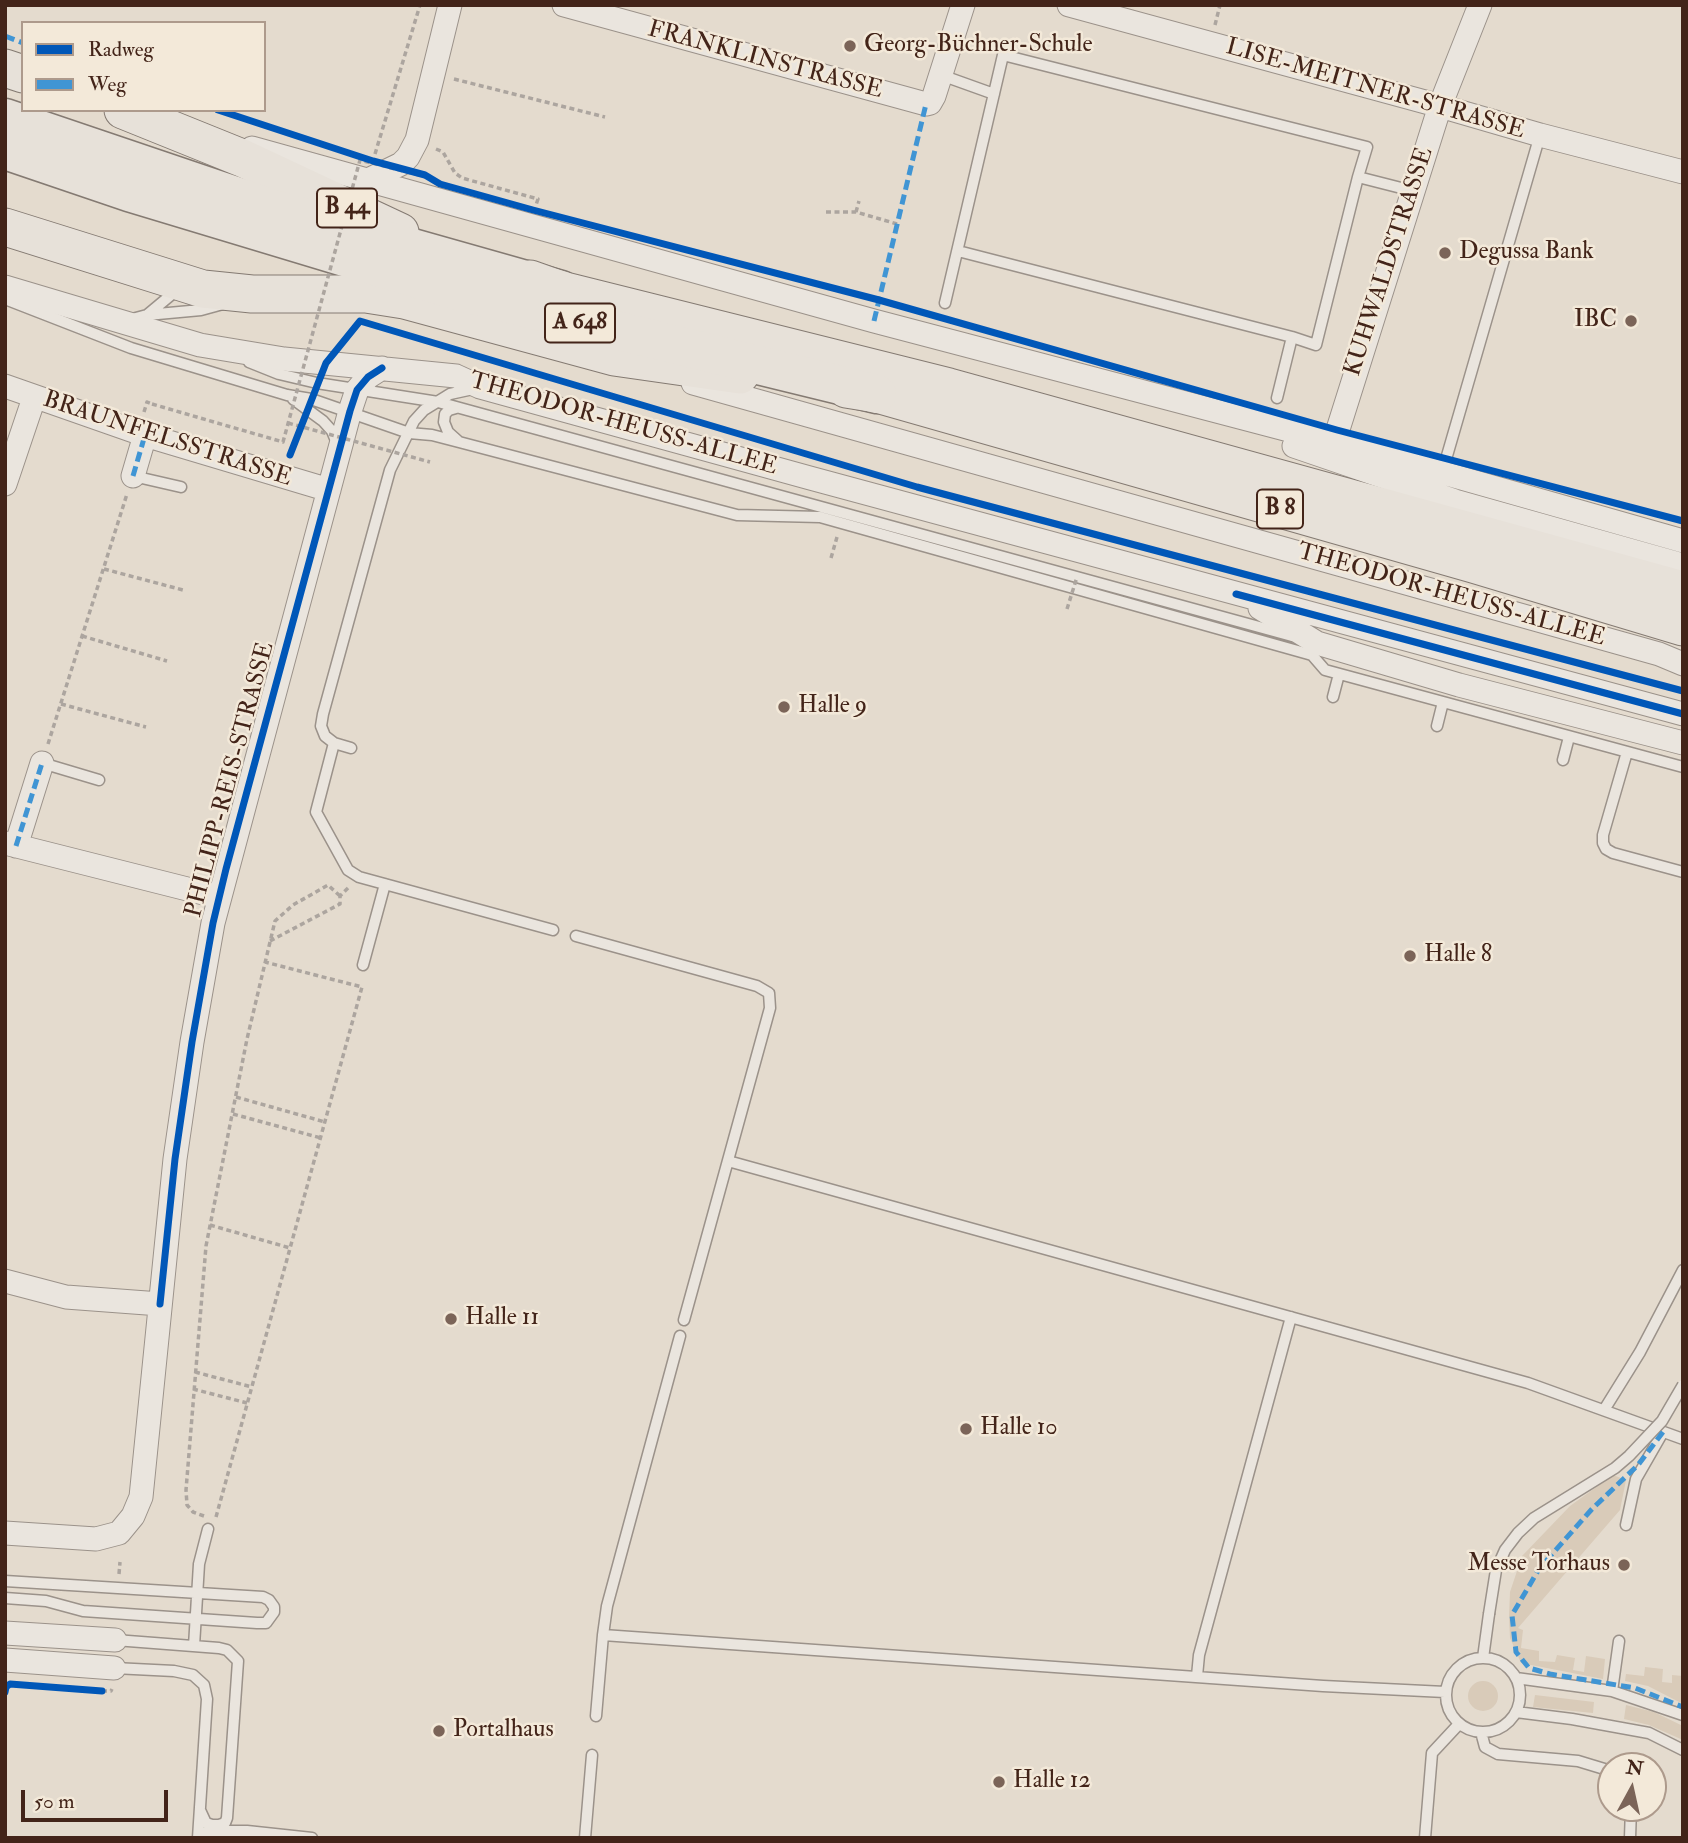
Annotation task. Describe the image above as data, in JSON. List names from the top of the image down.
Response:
{
  "streets": {
    "highway": ["A 648", "THEODOR-HEUSS-ALLEE"],
    "main road": ["B 44", "B 8"],
    "street": [
      "FRANKLINSTRASSE",
      "LISE-MEITNER-STRASSE",
      "KUHWALDSTRASSE",
      "BRAUNFELSSTRASSE",
      "PHILIPP-REIS-STRASSE"
    ]
  },
  "crossings": [
    ["LISE-MEITNER-STRASSE", "KUHWALDSTRASSE"],
    ["B 44", "A 648"],
    ["B 44", "B 8"],
    ["A 648", "B 8"],
    ["BRAUNFELSSTRASSE", "PHILIPP-REIS-STRASSE"]
  ],
  "places": [
    "Georg-Büchner-Schule",
    "Degussa Bank",
    "IBC",
    "Halle 9",
    "Halle 8",
    "Halle 11",
    "Halle 10",
    "Messe Torhaus",
    "Portalhaus",
    "Halle 12"
  ],
  "legend": ["Radweg", "Weg"],
  "scale_bar": "50 m",
  "north": "top"
}
